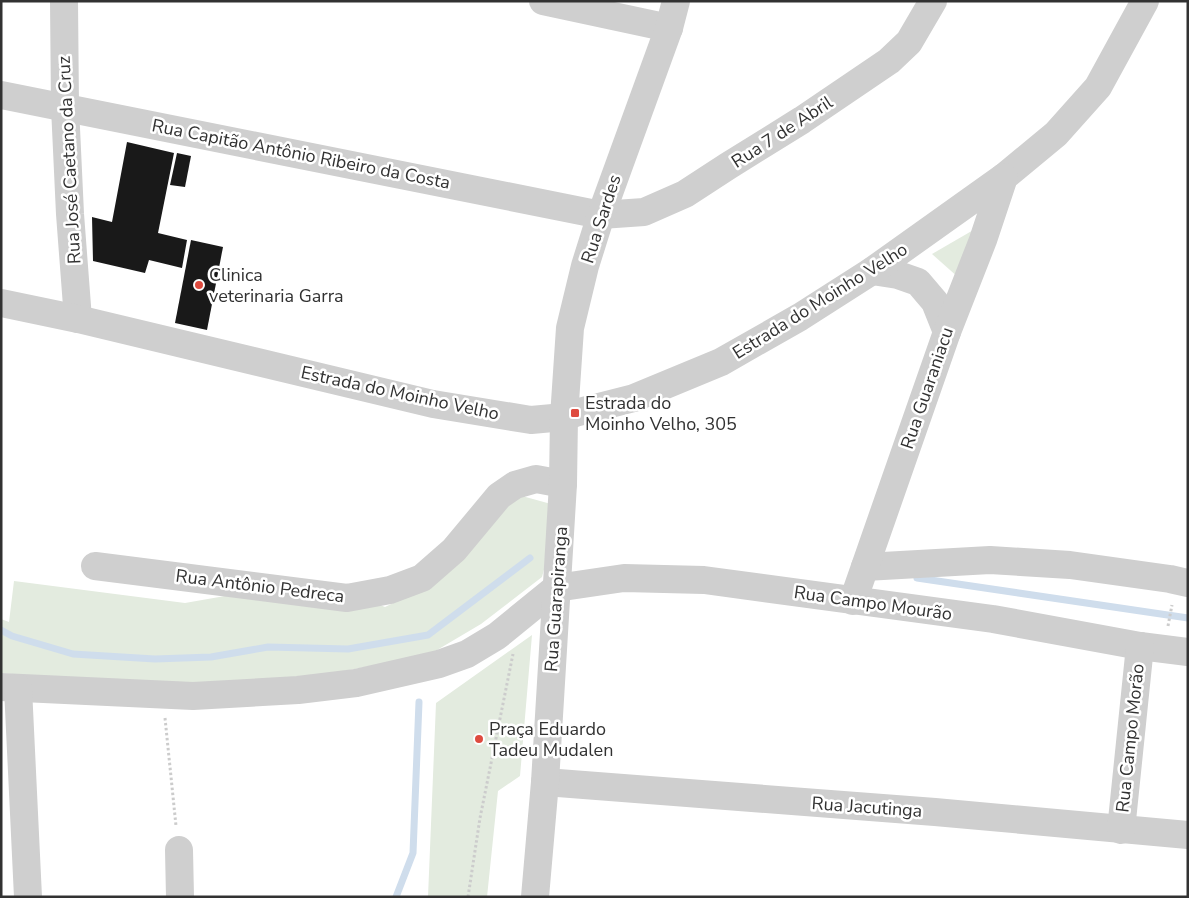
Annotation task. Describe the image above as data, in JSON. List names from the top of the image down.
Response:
{
  "streets": {
    "street": [
      "Rua 7 de Abril",
      "Rua Capitão Antônio Ribeiro da Costa",
      "Rua José Caetano da Cruz",
      "Rua Sardes",
      "Estrada do Moinho Velho",
      "Rua Guaraniacu",
      "Rua Antônio Pedreca",
      "Rua Guarapiranga",
      "Rua Campo Mourão",
      "Rua Campo Morão",
      "Rua Jacutinga"
    ]
  },
  "crossings": [
    ["Rua 7 de Abril", "Rua Capitão Antônio Ribeiro da Costa"],
    ["Rua 7 de Abril", "Rua Sardes"],
    ["Rua Capitão Antônio Ribeiro da Costa", "Rua José Caetano da Cruz"],
    ["Rua Capitão Antônio Ribeiro da Costa", "Rua Sardes"],
    ["Rua José Caetano da Cruz", "Estrada do Moinho Velho"],
    ["Rua Sardes", "Estrada do Moinho Velho"],
    ["Rua Sardes", "Rua Guarapiranga"],
    ["Estrada do Moinho Velho", "Rua Guaraniacu"],
    ["Estrada do Moinho Velho", "Rua Guarapiranga"],
    ["Rua Guaraniacu", "Rua Campo Mourão"],
    ["Rua Antônio Pedreca", "Rua Guarapiranga"],
    ["Rua Guarapiranga", "Rua Campo Mourão"],
    ["Rua Guarapiranga", "Rua Jacutinga"],
    ["Rua Campo Mourão", "Rua Campo Morão"],
    ["Rua Campo Morão", "Rua Jacutinga"]
  ],
  "places": {
    "other": ["Clinica veterinaria Garra", "Praça Eduardo Tadeu Mudalen"],
    "transit": ["Estrada do Moinho Velho, 305"]
  }
}
